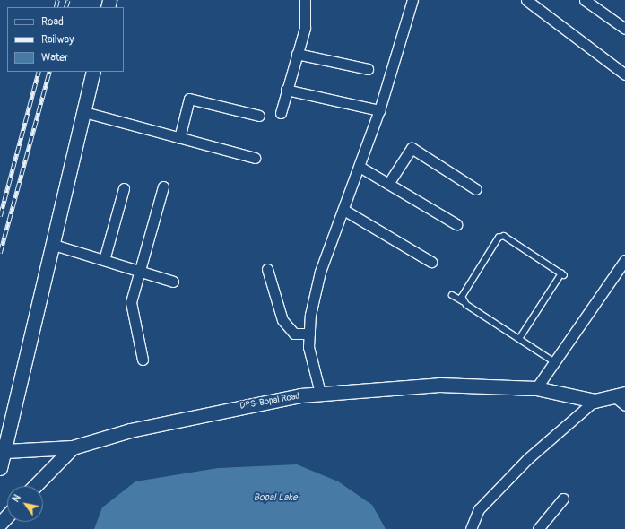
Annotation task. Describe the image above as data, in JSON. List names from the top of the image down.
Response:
{
  "streets": {
    "street": ["DPS-Bopal Road"]
  },
  "water": ["Bopal Lake"],
  "legend": ["Road", "Railway", "Water"],
  "north": "top left"
}
